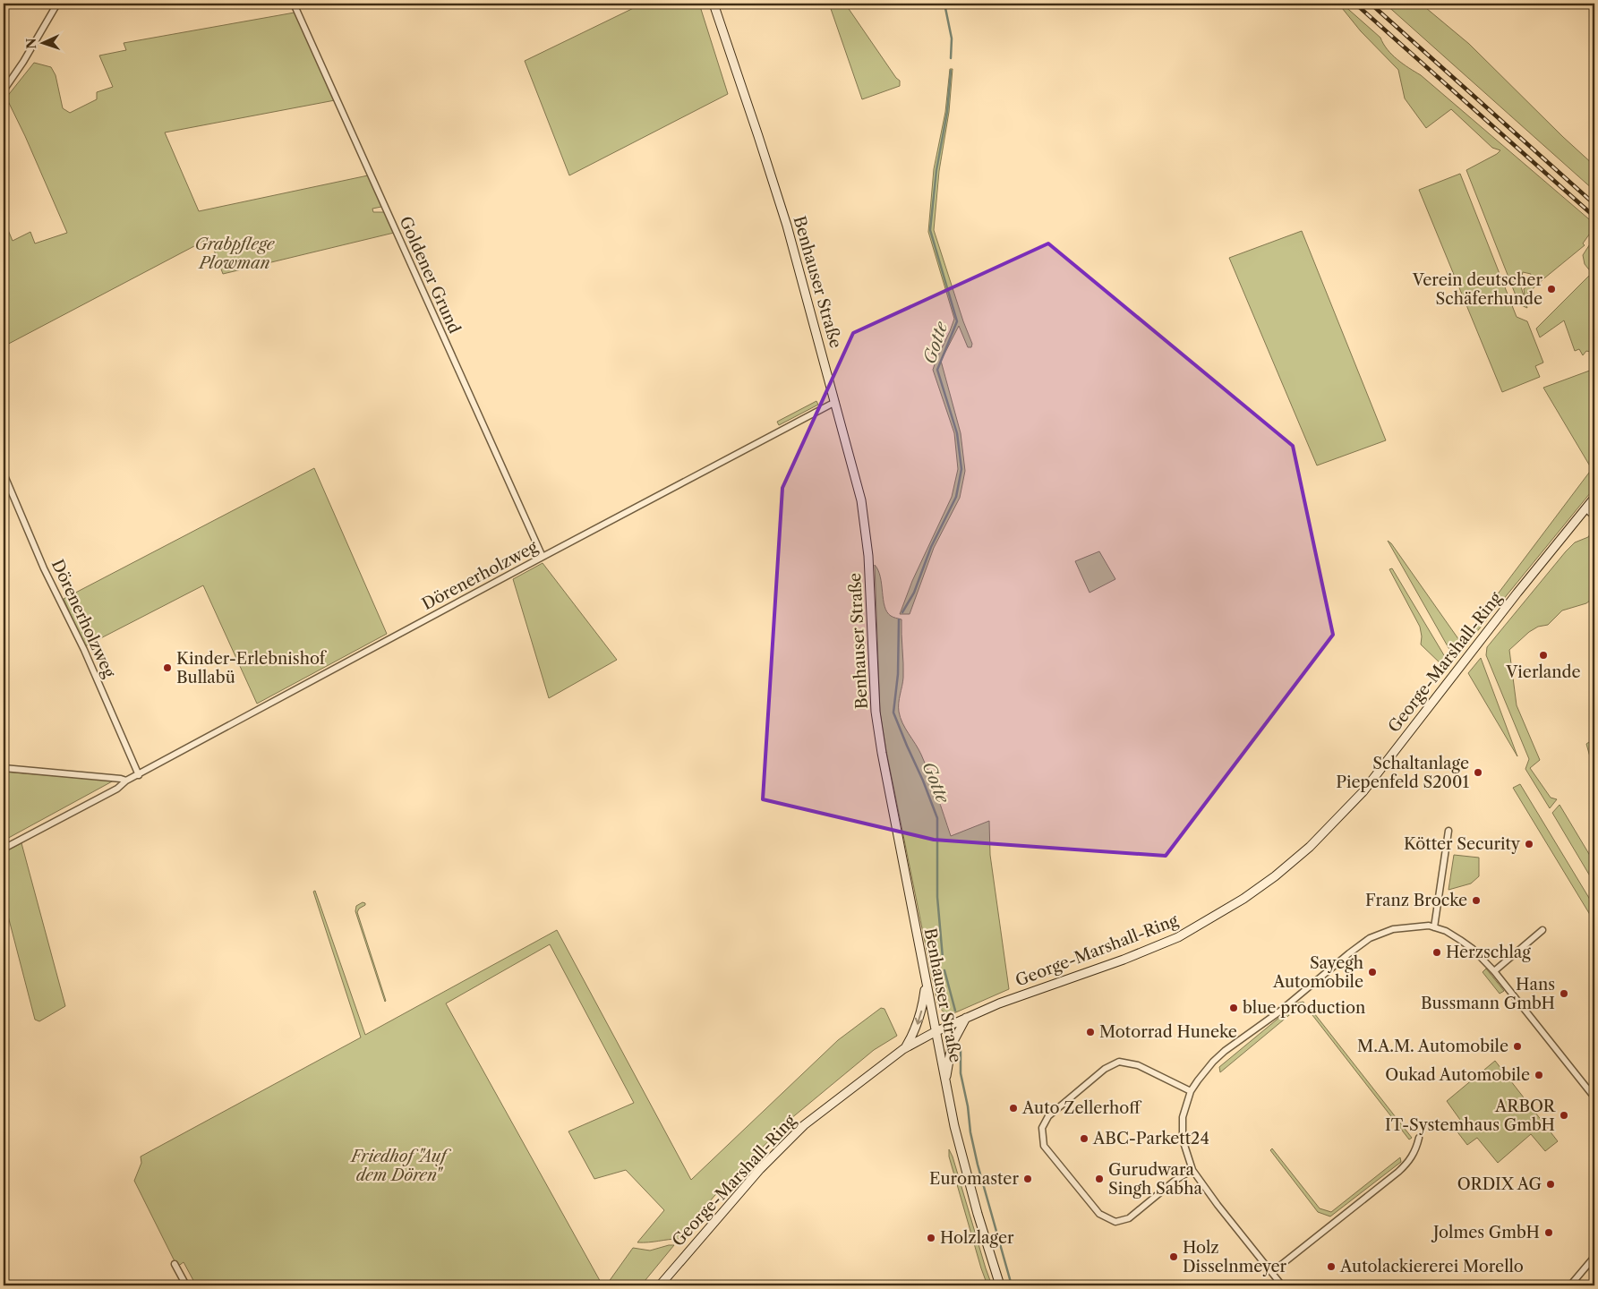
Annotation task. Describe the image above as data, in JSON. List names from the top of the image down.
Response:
{
  "streets": {
    "main road": ["Benhauser Straße", "George-Marshall-Ring"],
    "street": ["Goldener Grund", "Dörenerholzweg"]
  },
  "crossings": [
    ["Goldener Grund", "Dörenerholzweg"],
    ["Benhauser Straße", "Dörenerholzweg"],
    ["Benhauser Straße", "George-Marshall-Ring"]
  ],
  "water": ["Gotte"],
  "parks": ["Grabpflege Plowman", "Friedhof \"Auf dem Dören\""],
  "places": [
    "Verein deutscher Schäferhunde",
    "Vierlande",
    "Kinder-Erlebnishof Bullabü",
    "Schaltanlage Piepenfeld S2001",
    "Kötter Security",
    "Franz Brocke",
    "Herzschlag",
    "Sayegh Automobile",
    "Hans Bussmann GmbH",
    "blue production",
    "Motorrad Huneke",
    "M.A.M. Automobile",
    "Oukad Automobile",
    "Auto Zellerhoff",
    "ARBOR IT-Systemhaus GmbH",
    "ABC-Parkett24",
    "Euromaster",
    "Gurudwara Singh Sabha",
    "ORDIX AG",
    "Jolmes GmbH",
    "Holzlager",
    "Holz Disselnmeyer",
    "Autolackiererei Morello"
  ],
  "north": "left"
}
